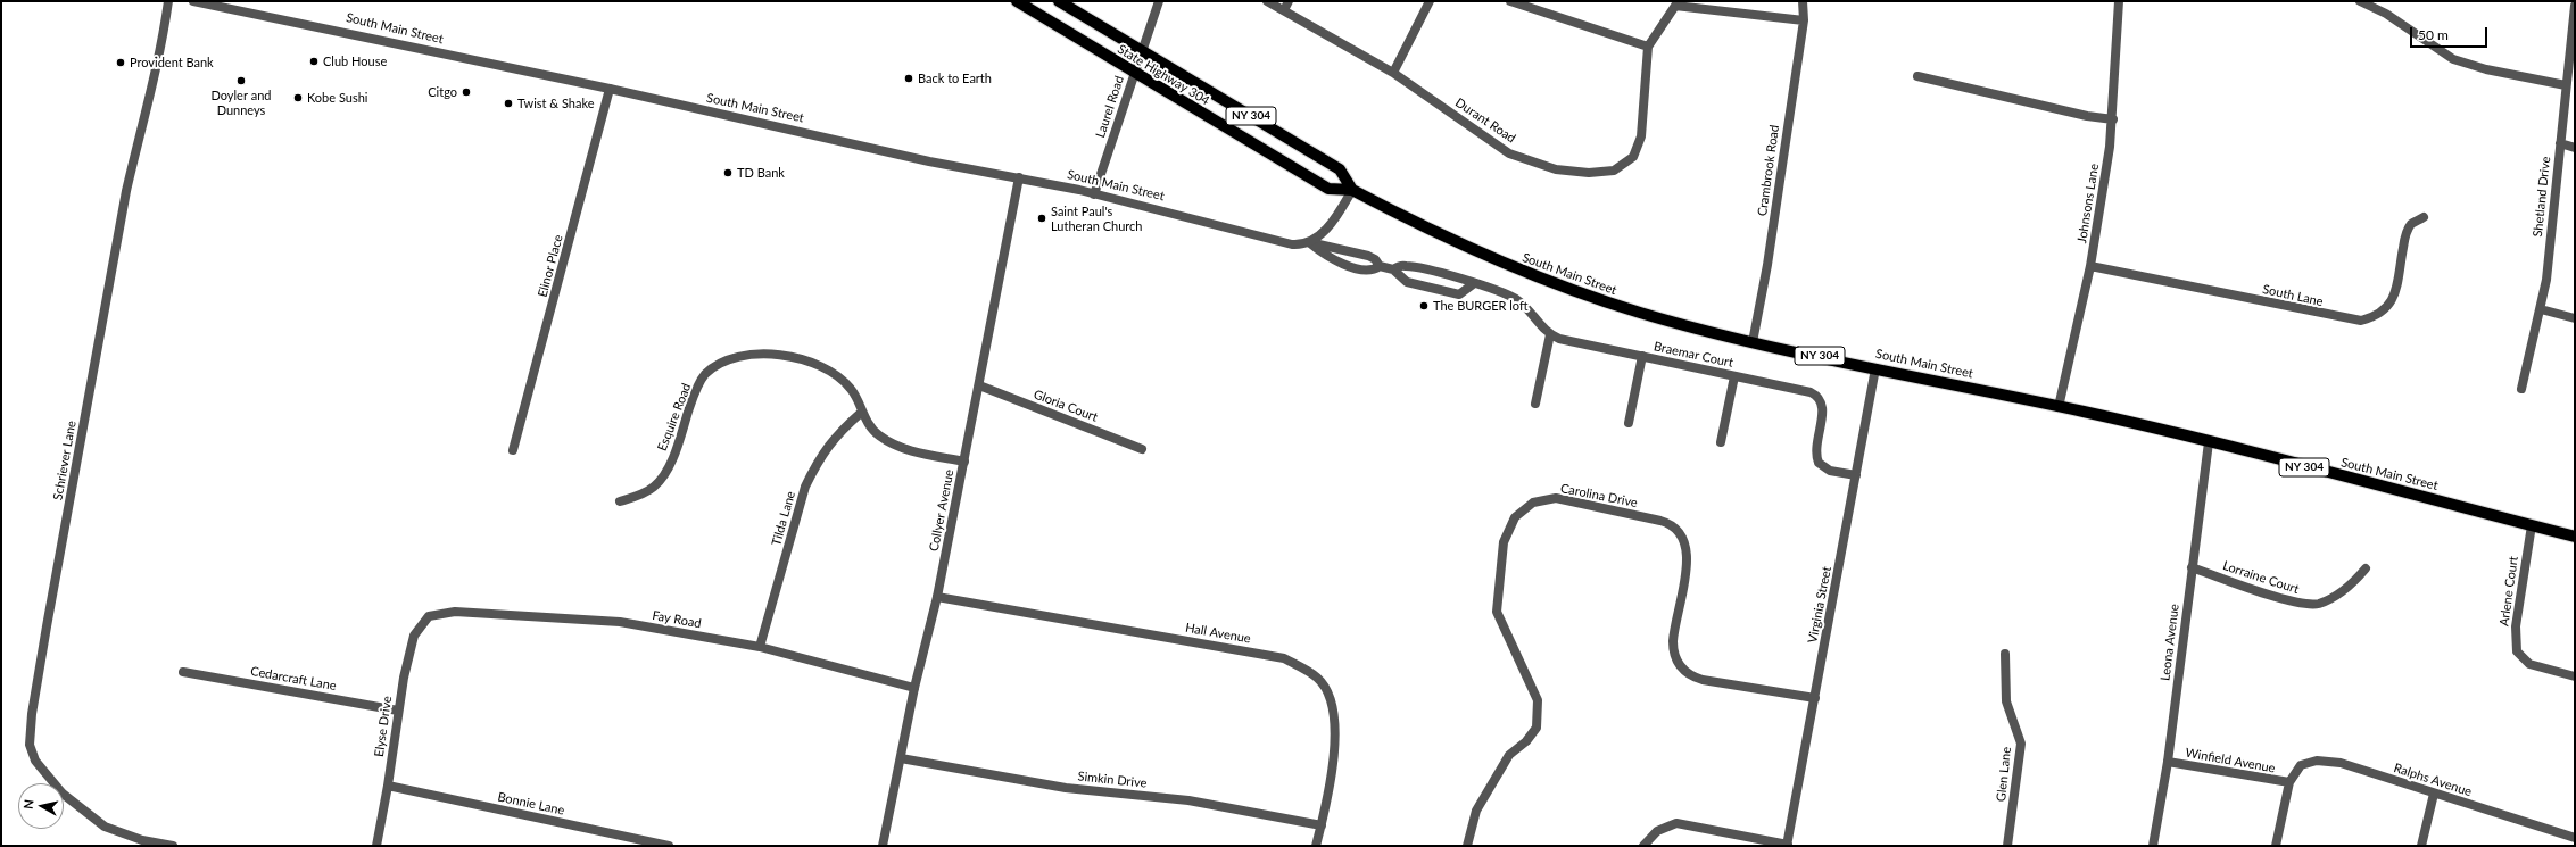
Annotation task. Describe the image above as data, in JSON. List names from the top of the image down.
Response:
{
  "streets": {
    "main road": ["South Main Street", "State Highway 304", "NY 304"],
    "street": [
      "Laurel Road",
      "Durant Road",
      "Crambrook Road",
      "Shetland Drive",
      "Johnsons Lane",
      "Elinor Place",
      "South Lane",
      "Braemar Court",
      "Gloria Court",
      "Esquire Road",
      "Schriever Lane",
      "Carolina Drive",
      "Collyer Avenue",
      "Tilda Lane",
      "Lorraine Court",
      "Arlene Court",
      "Virginia Street",
      "Fay Road",
      "Hall Avenue",
      "Leona Avenue",
      "Cedarcraft Lane",
      "Elyse Drive",
      "Winfield Avenue",
      "Glen Lane",
      "Simkin Drive",
      "Ralphs Avenue",
      "Bonnie Lane"
    ]
  },
  "crossings": [
    ["South Main Street", "State Highway 304"],
    ["South Main Street", "Laurel Road"],
    ["South Main Street", "Crambrook Road"],
    ["South Main Street", "Johnsons Lane"],
    ["South Main Street", "Elinor Place"],
    ["South Main Street", "Braemar Court"],
    ["South Main Street", "Collyer Avenue"],
    ["South Main Street", "Arlene Court"],
    ["South Main Street", "Virginia Street"],
    ["South Main Street", "Leona Avenue"],
    ["State Highway 304", "Laurel Road"],
    ["Johnsons Lane", "South Lane"],
    ["Braemar Court", "Virginia Street"],
    ["Gloria Court", "Collyer Avenue"],
    ["Esquire Road", "Collyer Avenue"],
    ["Esquire Road", "Tilda Lane"],
    ["Carolina Drive", "Virginia Street"],
    ["Collyer Avenue", "Fay Road"],
    ["Collyer Avenue", "Hall Avenue"],
    ["Collyer Avenue", "Simkin Drive"],
    ["Tilda Lane", "Fay Road"],
    ["Lorraine Court", "Leona Avenue"],
    ["Fay Road", "Elyse Drive"],
    ["Hall Avenue", "Simkin Drive"],
    ["Leona Avenue", "Winfield Avenue"],
    ["Cedarcraft Lane", "Elyse Drive"],
    ["Elyse Drive", "Bonnie Lane"],
    ["Winfield Avenue", "Ralphs Avenue"]
  ],
  "places": [
    "Club House",
    "Provident Bank",
    "Back to Earth",
    "Doyler and Dunneys",
    "Citgo",
    "Kobe Sushi",
    "Twist & Shake",
    "TD Bank",
    "Saint Paul's Lutheran Church",
    "The BURGER loft"
  ],
  "scale_bar": "50 m",
  "north": "left"
}
